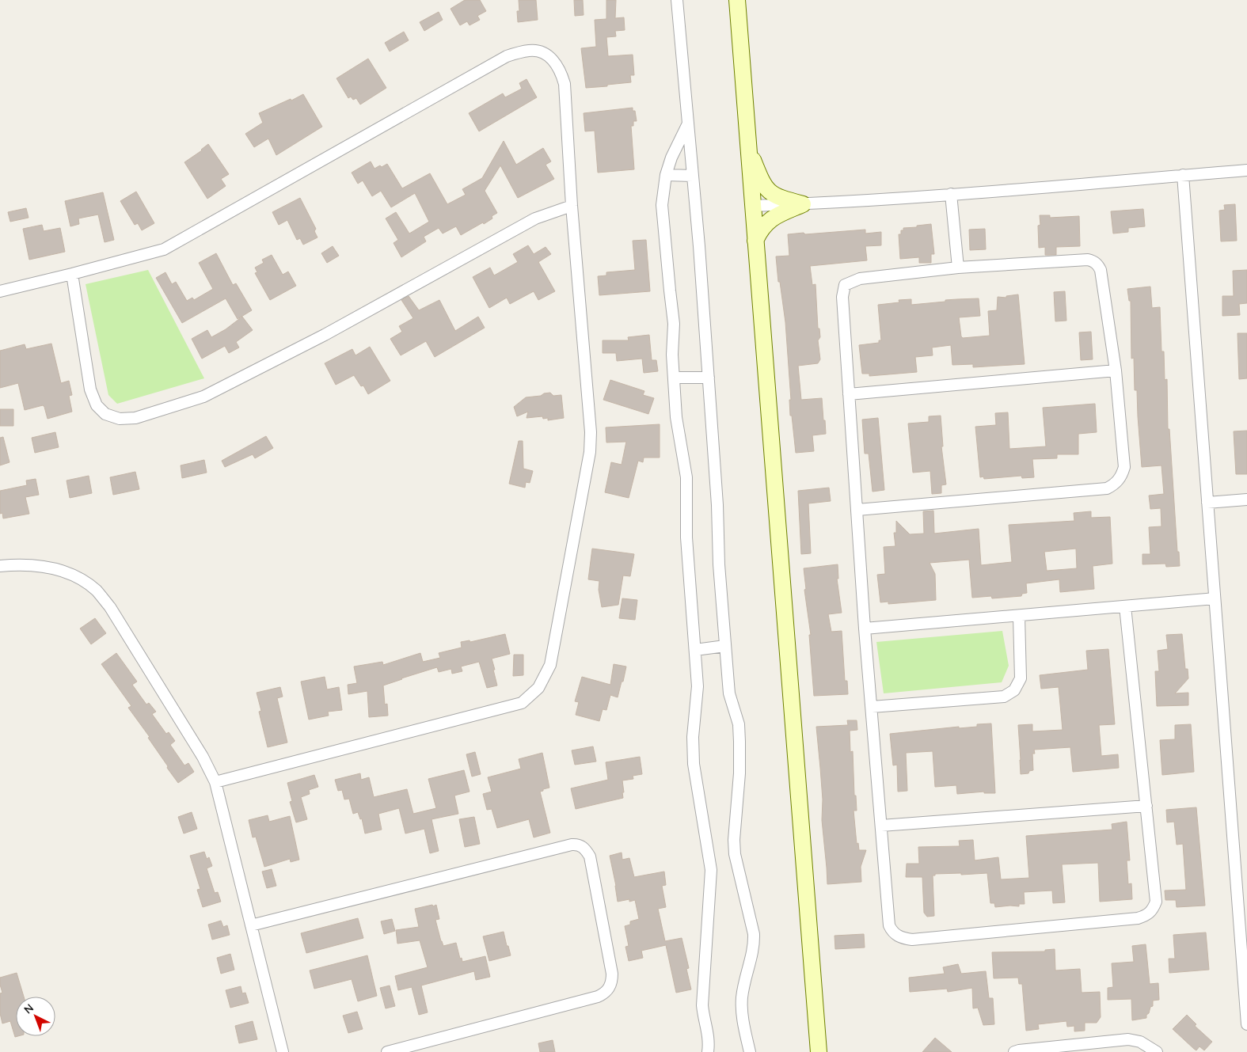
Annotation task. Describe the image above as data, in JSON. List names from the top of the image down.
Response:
{
  "north": "top left"
}
